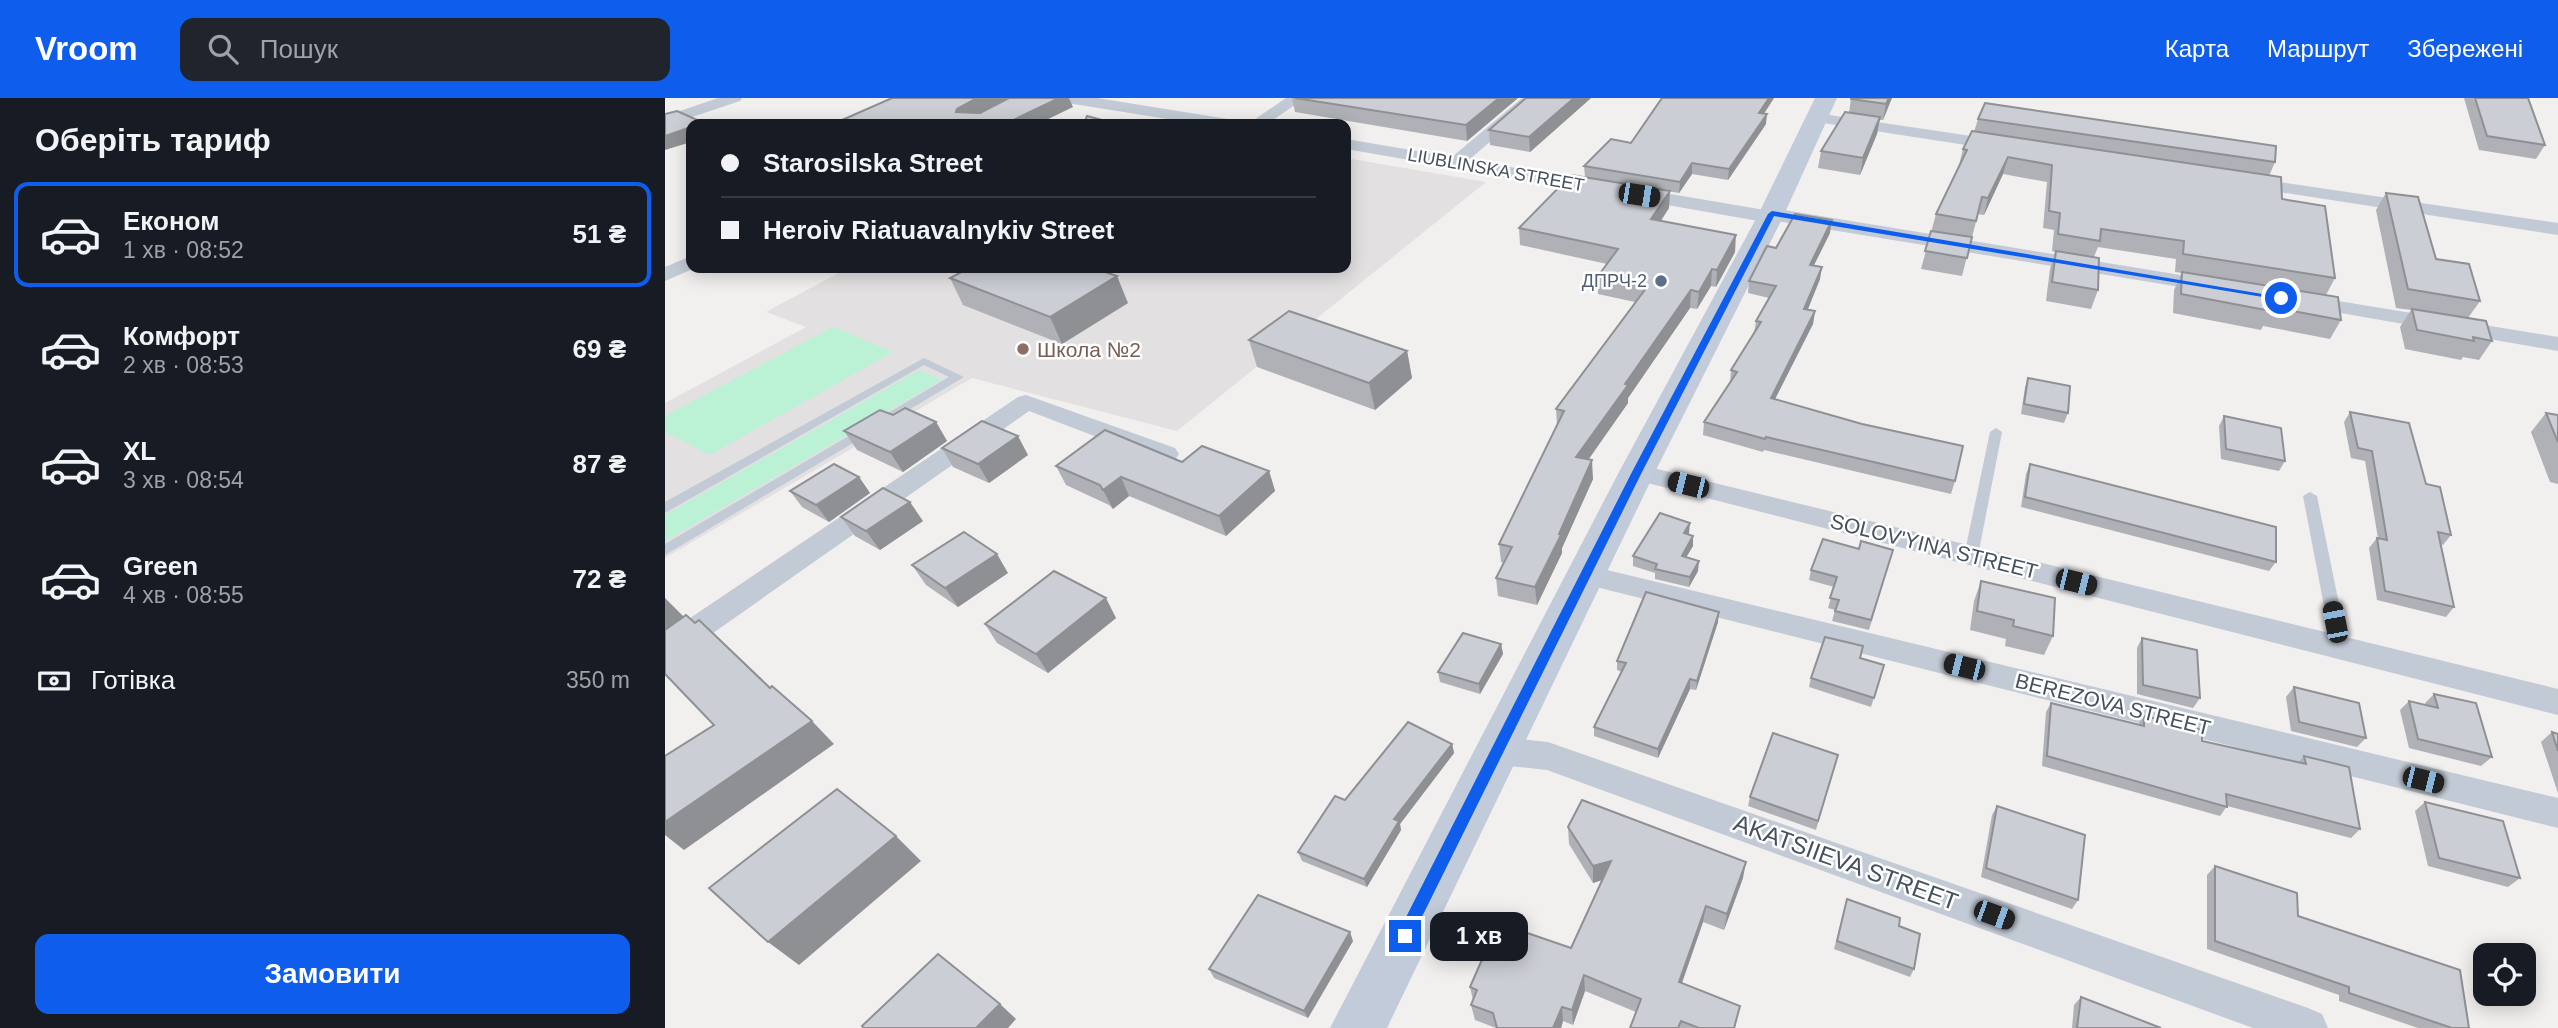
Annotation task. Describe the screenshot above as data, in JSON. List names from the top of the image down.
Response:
{
  "streets": {
    "street": [
      "LIUBLINSKA STREET",
      "SOLOV'YINA STREET",
      "BEREZOVA STREET",
      "AKATSIIEVA STREET"
    ]
  },
  "places": ["ДПРЧ-2", "Школа №2"],
  "page": {
    "header": "Vroom",
    "search": "Пошук",
    "nav": ["Карта", "Маршрут", "Збережені"],
    "heading": "Оберіть тариф",
    "banner": ["Starosilska Street", "Heroiv Riatuavalnykiv Street"],
    "list": [
      {
        "name": "Економ",
        "note": "1 хв · 08:52",
        "value": "51 ₴"
      },
      {
        "name": "Комфорт",
        "note": "2 хв · 08:53",
        "value": "69 ₴"
      },
      {
        "name": "XL",
        "note": "3 хв · 08:54",
        "value": "87 ₴"
      },
      {
        "name": "Green",
        "note": "4 хв · 08:55",
        "value": "72 ₴"
      }
    ],
    "pay": ["Готівка", "350 m"],
    "bubble": "1 хв",
    "buttons": "Замовити"
  }
}
